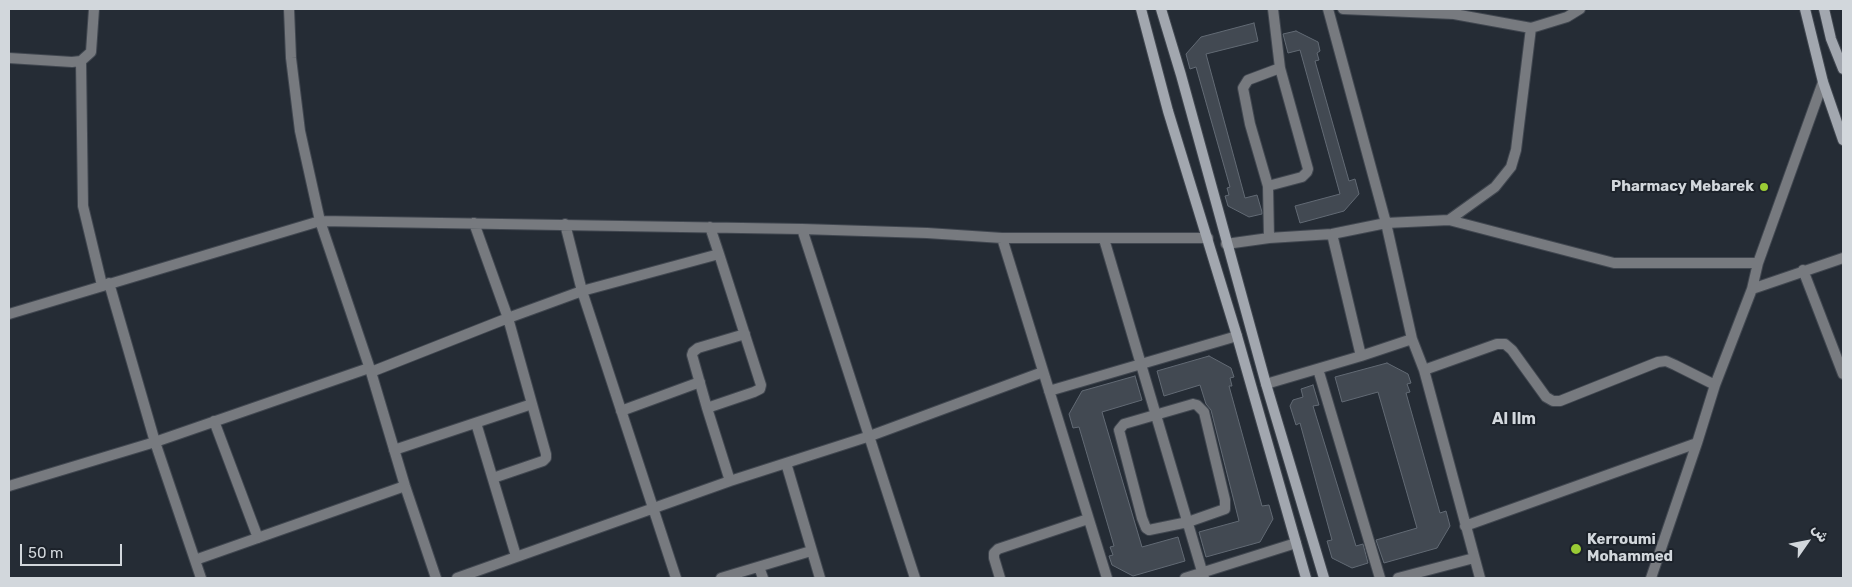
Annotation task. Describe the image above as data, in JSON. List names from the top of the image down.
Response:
{
  "districts": ["Al Ilm"],
  "places": ["Pharmacy Mebarek", "Kerroumi Mohammed"],
  "scale_bar": "50 m",
  "north": "top right"
}
